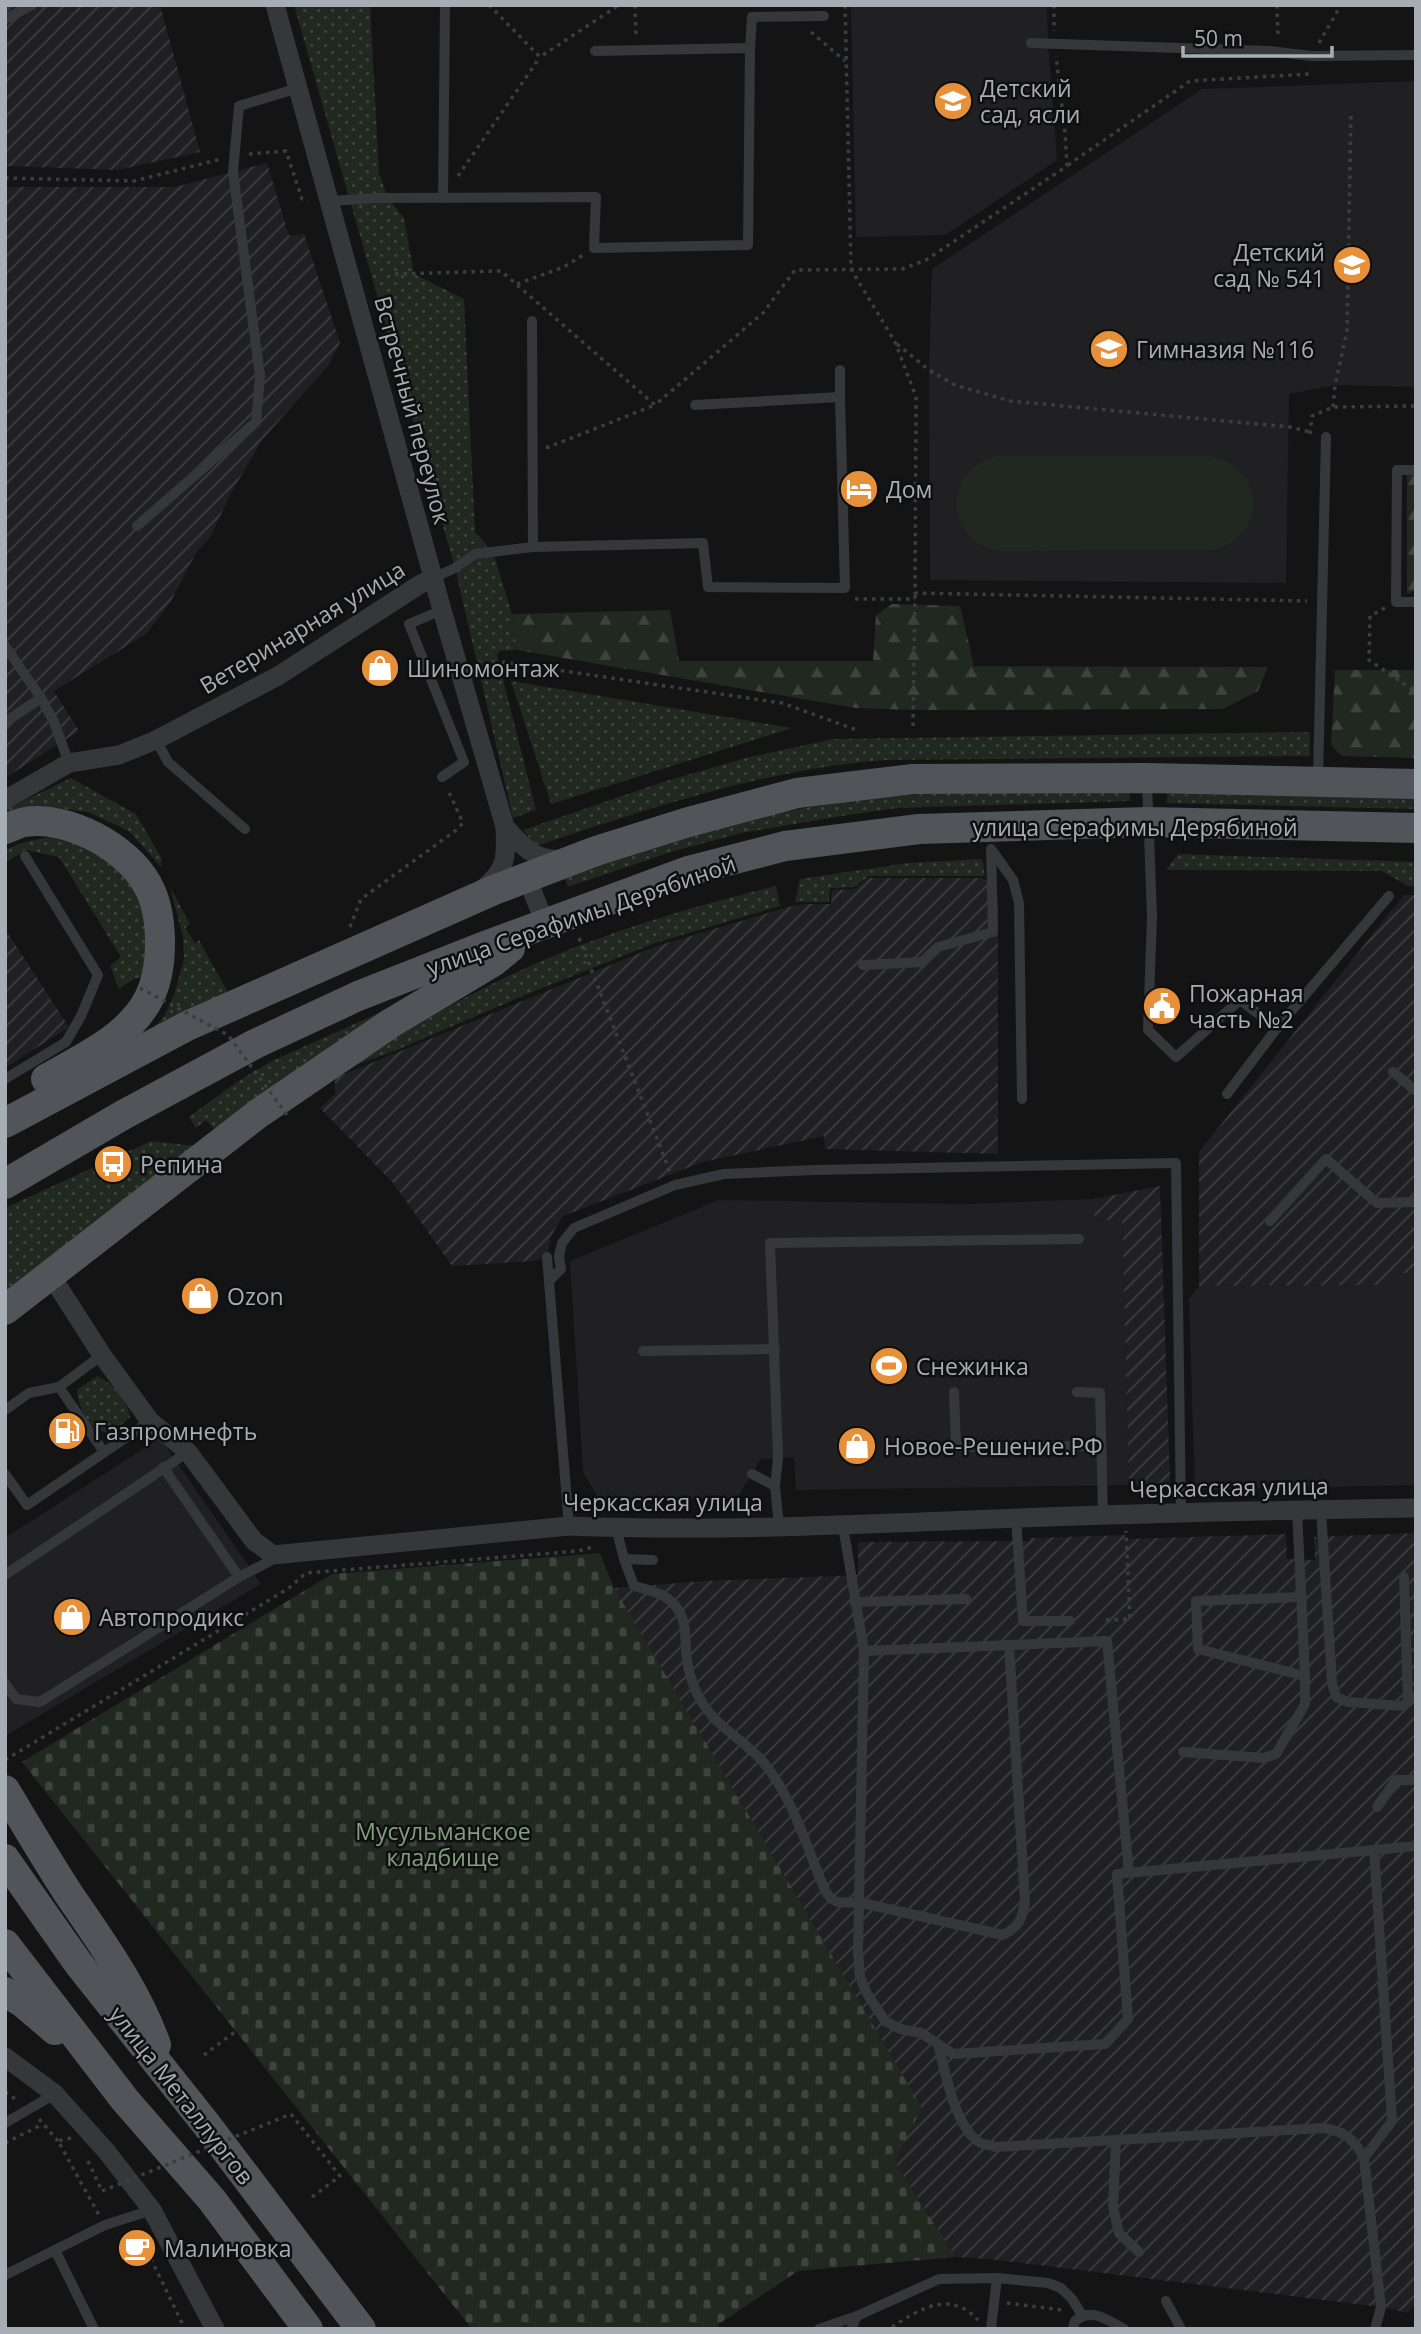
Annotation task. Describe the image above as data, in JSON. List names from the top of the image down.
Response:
{
  "streets": {
    "main road": ["улица Серафимы Дерябиной", "улица Металлургов"],
    "street": ["Встречный переулок", "Ветеринарная улица", "Черкасская улица"]
  },
  "crossings": [
    ["Встречный переулок", "Ветеринарная улица"],
    ["Встречный переулок", "улица Серафимы Дерябиной"]
  ],
  "parks": ["Мусульманское кладбище"],
  "places": {
    "school or university": ["Детский сад, ясли", "Детский сад № 541", "Гимназия №116"],
    "hotel": ["Дом"],
    "shop": [
      "Шиномонтаж",
      "Ozon",
      "Новое-Решение.РФ",
      "Автопродикс"
    ],
    "public building": ["Пожарная часть №2"],
    "bus stop": ["Репина"],
    "sports": ["Снежинка"],
    "fuel station": ["Газпромнефть"],
    "cafe": ["Малиновка"]
  },
  "scale_bar": "50 m"
}
